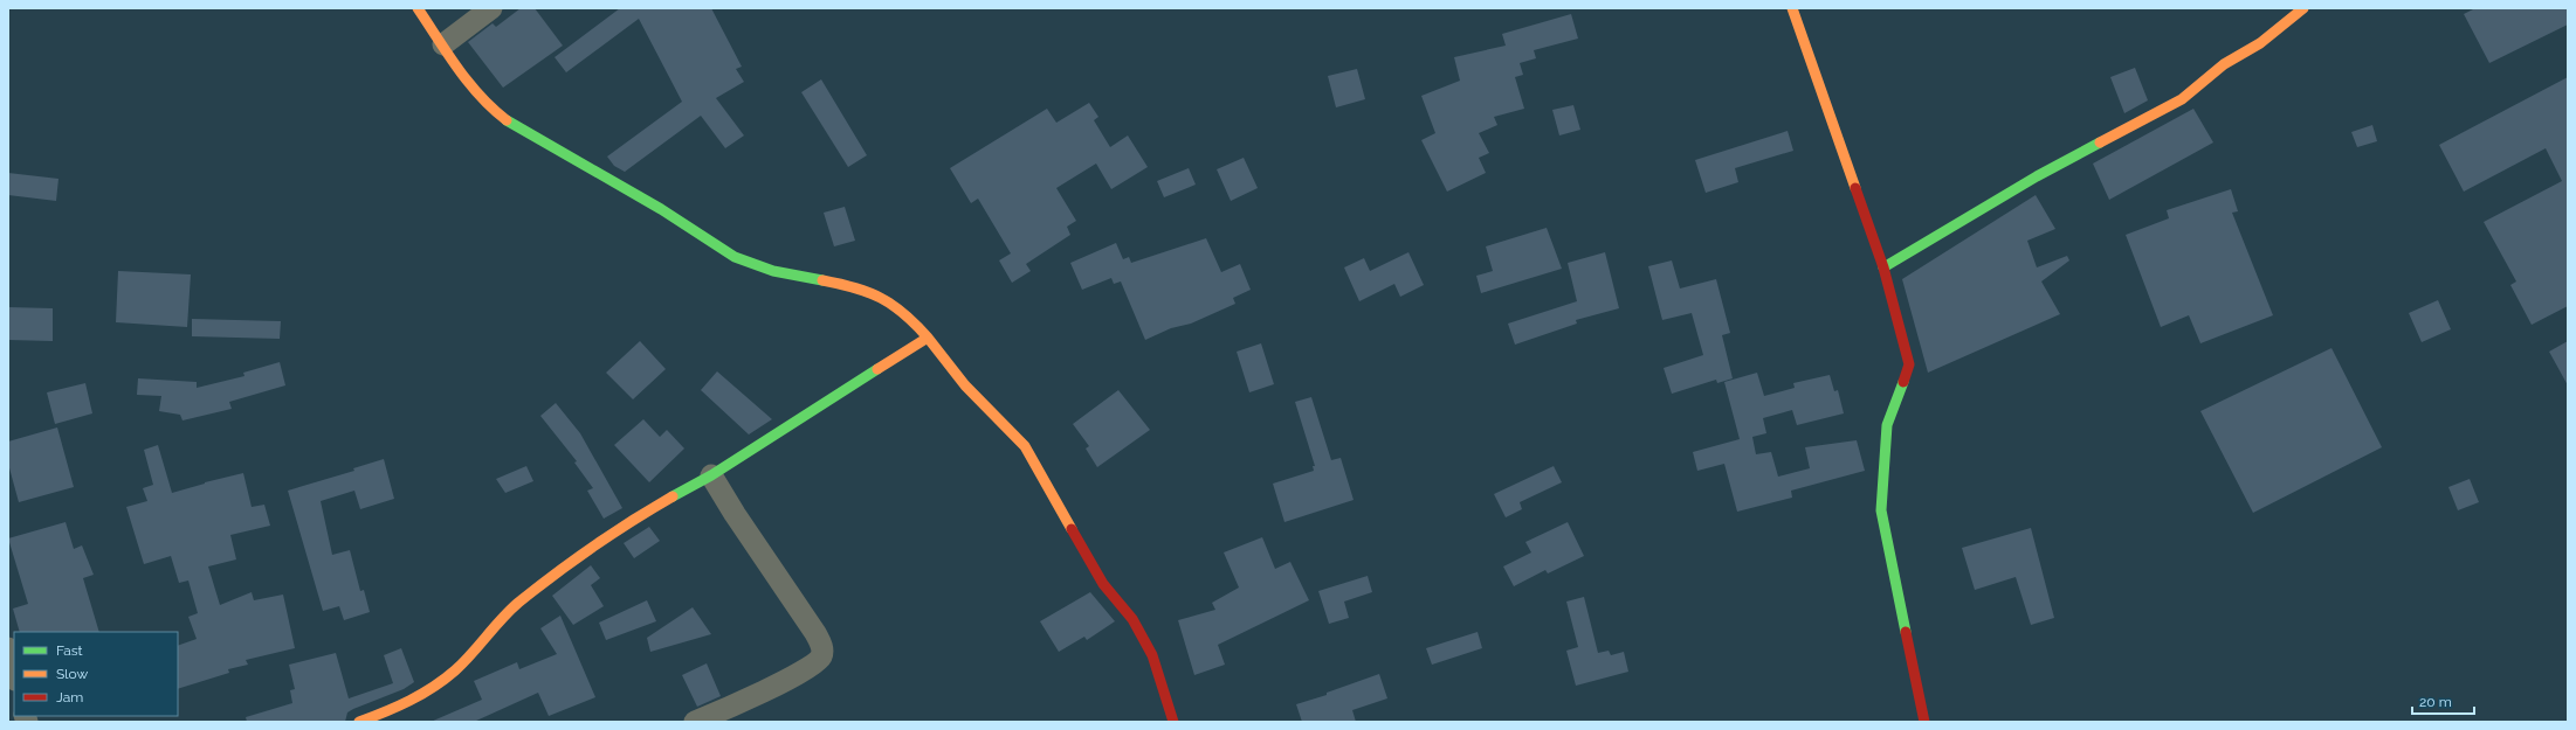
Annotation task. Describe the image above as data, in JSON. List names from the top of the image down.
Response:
{
  "legend": ["Fast", "Slow", "Jam"],
  "scale_bar": "20 m"
}
